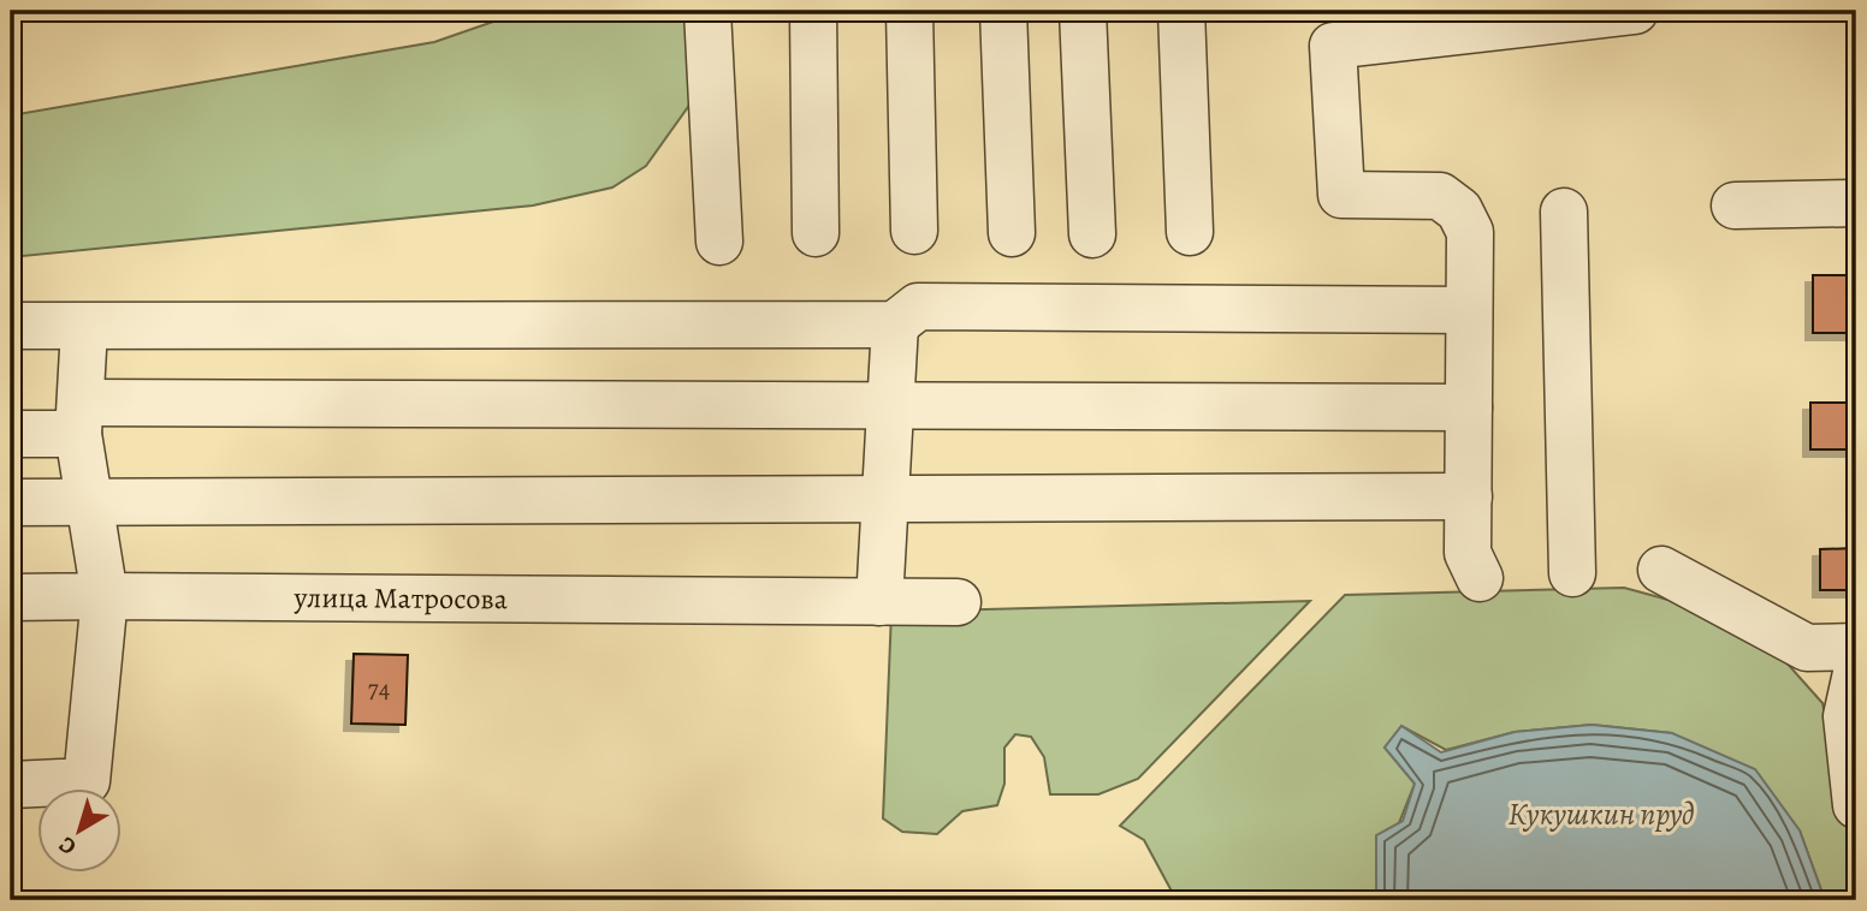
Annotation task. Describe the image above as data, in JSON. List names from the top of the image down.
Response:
{
  "streets": {
    "street": ["улица Матросова"]
  },
  "water": ["Кукушкин пруд"],
  "house_numbers": ["74"],
  "north": "bottom left"
}
